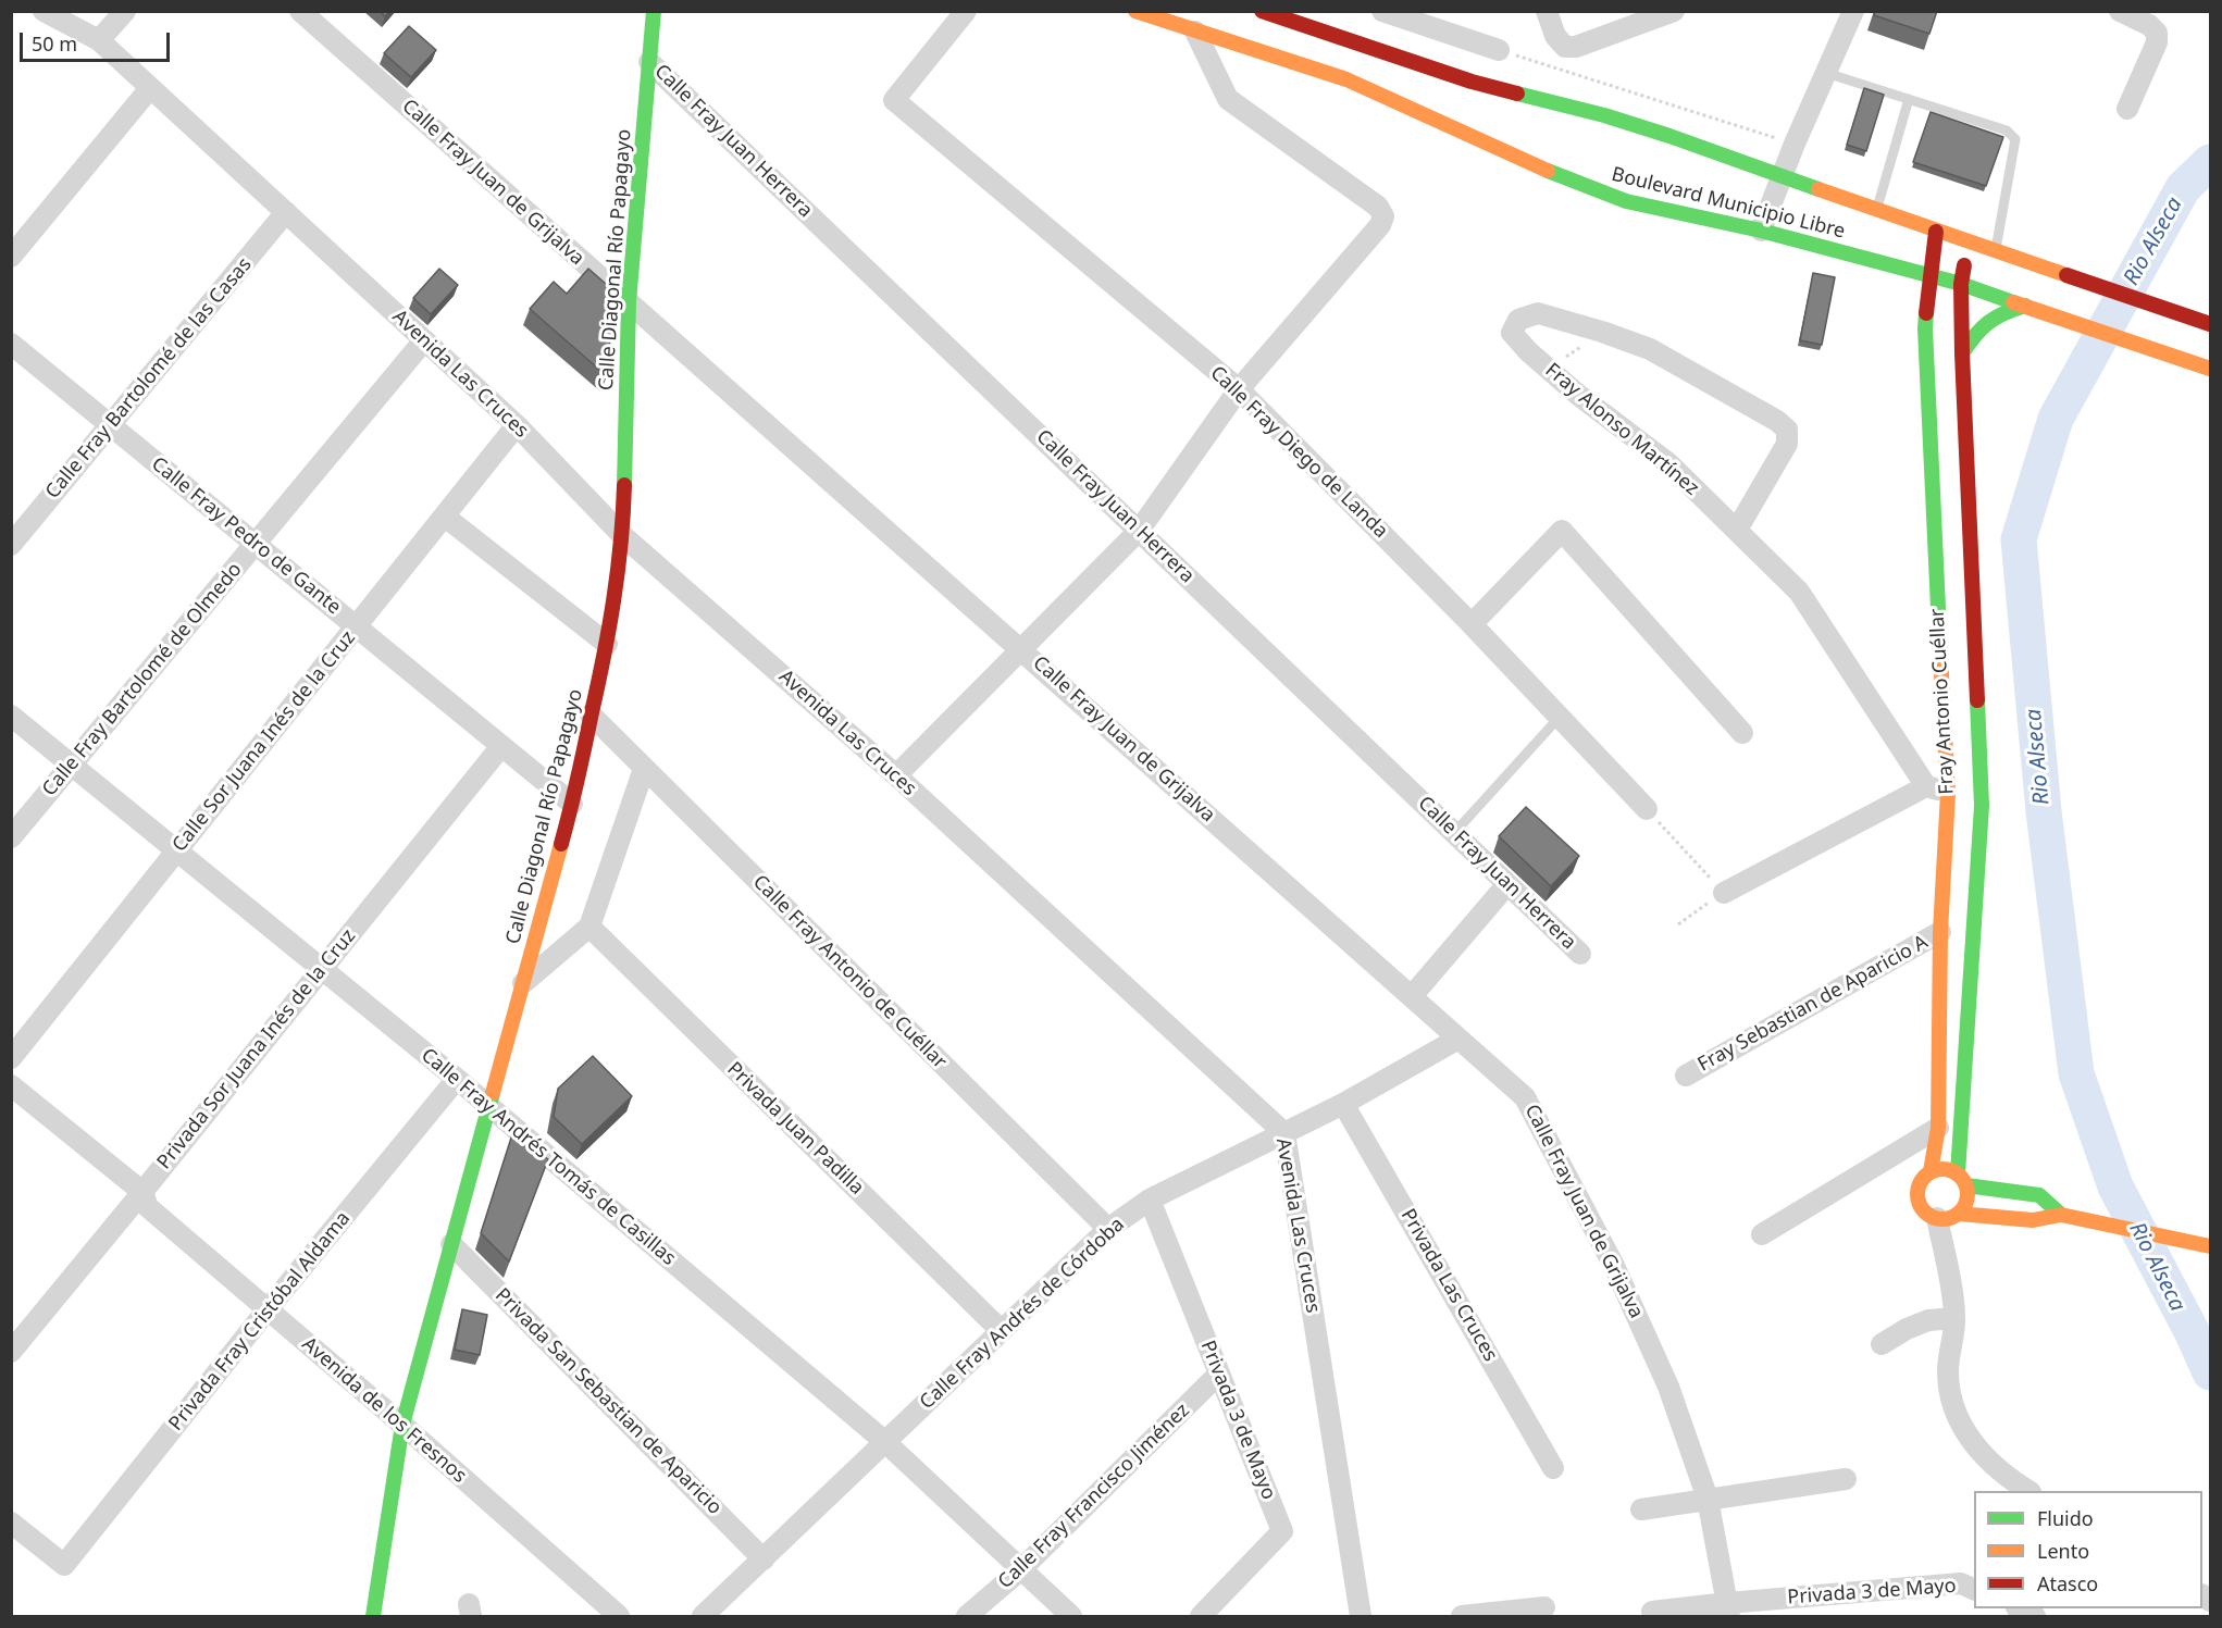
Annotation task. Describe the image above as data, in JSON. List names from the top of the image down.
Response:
{
  "streets": {
    "street": [
      "Calle Fray Juan Herrera",
      "Calle Fray Juan de Grijalva",
      "Boulevard Municipio Libre",
      "Calle Diagonal Río Papagayo",
      "Avenida Las Cruces",
      "Calle Fray Bartolomé de las Casas",
      "Fray Alonso Martínez",
      "Calle Fray Diego de Landa",
      "Calle Fray Pedro de Gante",
      "Calle Fray Bartolomé de Olmedo",
      "Fray Antonio Cuéllar",
      "Calle Sor Juana Inés de la Cruz",
      "Calle Fray Antonio de Cuéllar",
      "Fray Sebastian de Aparicio A",
      "Privada Sor Juana Inés de la Cruz",
      "Privada Juan Padilla",
      "Calle Fray Andrés Tomás de Casillas",
      "Privada Las Cruces",
      "Calle Fray Andrés de Córdoba",
      "Privada Fray Cristóbal Aldama",
      "Privada San Sebastian de Aparicio",
      "Avenida de los Fresnos",
      "Privada 3 de Mayo",
      "Calle Fray Francisco Jiménez"
    ]
  },
  "crossings": [
    ["Calle Fray Juan Herrera", "Calle Diagonal Río Papagayo"],
    ["Calle Fray Juan de Grijalva", "Calle Diagonal Río Papagayo"],
    ["Calle Fray Juan de Grijalva", "Calle Fray Andrés de Córdoba"],
    ["Calle Fray Juan de Grijalva", "Privada 3 de Mayo"],
    ["Boulevard Municipio Libre", "Fray Antonio Cuéllar"],
    ["Calle Diagonal Río Papagayo", "Avenida Las Cruces"],
    ["Calle Diagonal Río Papagayo", "Calle Fray Pedro de Gante"],
    ["Calle Diagonal Río Papagayo", "Calle Fray Antonio de Cuéllar"],
    ["Calle Diagonal Río Papagayo", "Calle Fray Andrés Tomás de Casillas"],
    ["Calle Diagonal Río Papagayo", "Privada San Sebastian de Aparicio"],
    ["Calle Diagonal Río Papagayo", "Avenida de los Fresnos"],
    ["Avenida Las Cruces", "Calle Fray Bartolomé de las Casas"],
    ["Avenida Las Cruces", "Calle Fray Bartolomé de Olmedo"],
    ["Avenida Las Cruces", "Calle Sor Juana Inés de la Cruz"],
    ["Avenida Las Cruces", "Calle Fray Andrés de Córdoba"],
    ["Calle Fray Bartolomé de las Casas", "Calle Fray Pedro de Gante"],
    ["Calle Fray Pedro de Gante", "Calle Fray Bartolomé de Olmedo"],
    ["Calle Fray Pedro de Gante", "Calle Sor Juana Inés de la Cruz"],
    ["Calle Fray Pedro de Gante", "Privada Sor Juana Inés de la Cruz"],
    ["Calle Fray Bartolomé de Olmedo", "Calle Fray Andrés Tomás de Casillas"],
    ["Fray Antonio Cuéllar", "Fray Sebastian de Aparicio A"],
    ["Calle Sor Juana Inés de la Cruz", "Calle Fray Andrés Tomás de Casillas"],
    ["Calle Fray Antonio de Cuéllar", "Calle Fray Andrés de Córdoba"],
    ["Privada Sor Juana Inés de la Cruz", "Calle Fray Andrés Tomás de Casillas"],
    ["Privada Sor Juana Inés de la Cruz", "Avenida de los Fresnos"],
    ["Privada Juan Padilla", "Calle Fray Andrés de Córdoba"],
    ["Calle Fray Andrés Tomás de Casillas", "Calle Fray Andrés de Córdoba"],
    ["Calle Fray Andrés Tomás de Casillas", "Privada Fray Cristóbal Aldama"],
    ["Calle Fray Andrés Tomás de Casillas", "Calle Fray Francisco Jiménez"],
    ["Privada Las Cruces", "Calle Fray Andrés de Córdoba"],
    ["Calle Fray Andrés de Córdoba", "Privada San Sebastian de Aparicio"],
    ["Calle Fray Andrés de Córdoba", "Privada 3 de Mayo"],
    ["Privada Fray Cristóbal Aldama", "Avenida de los Fresnos"],
    ["Privada 3 de Mayo", "Calle Fray Francisco Jiménez"]
  ],
  "water": ["Rio Alseca"],
  "legend": ["Fluido", "Lento", "Atasco"],
  "scale_bar": "50 m"
}
